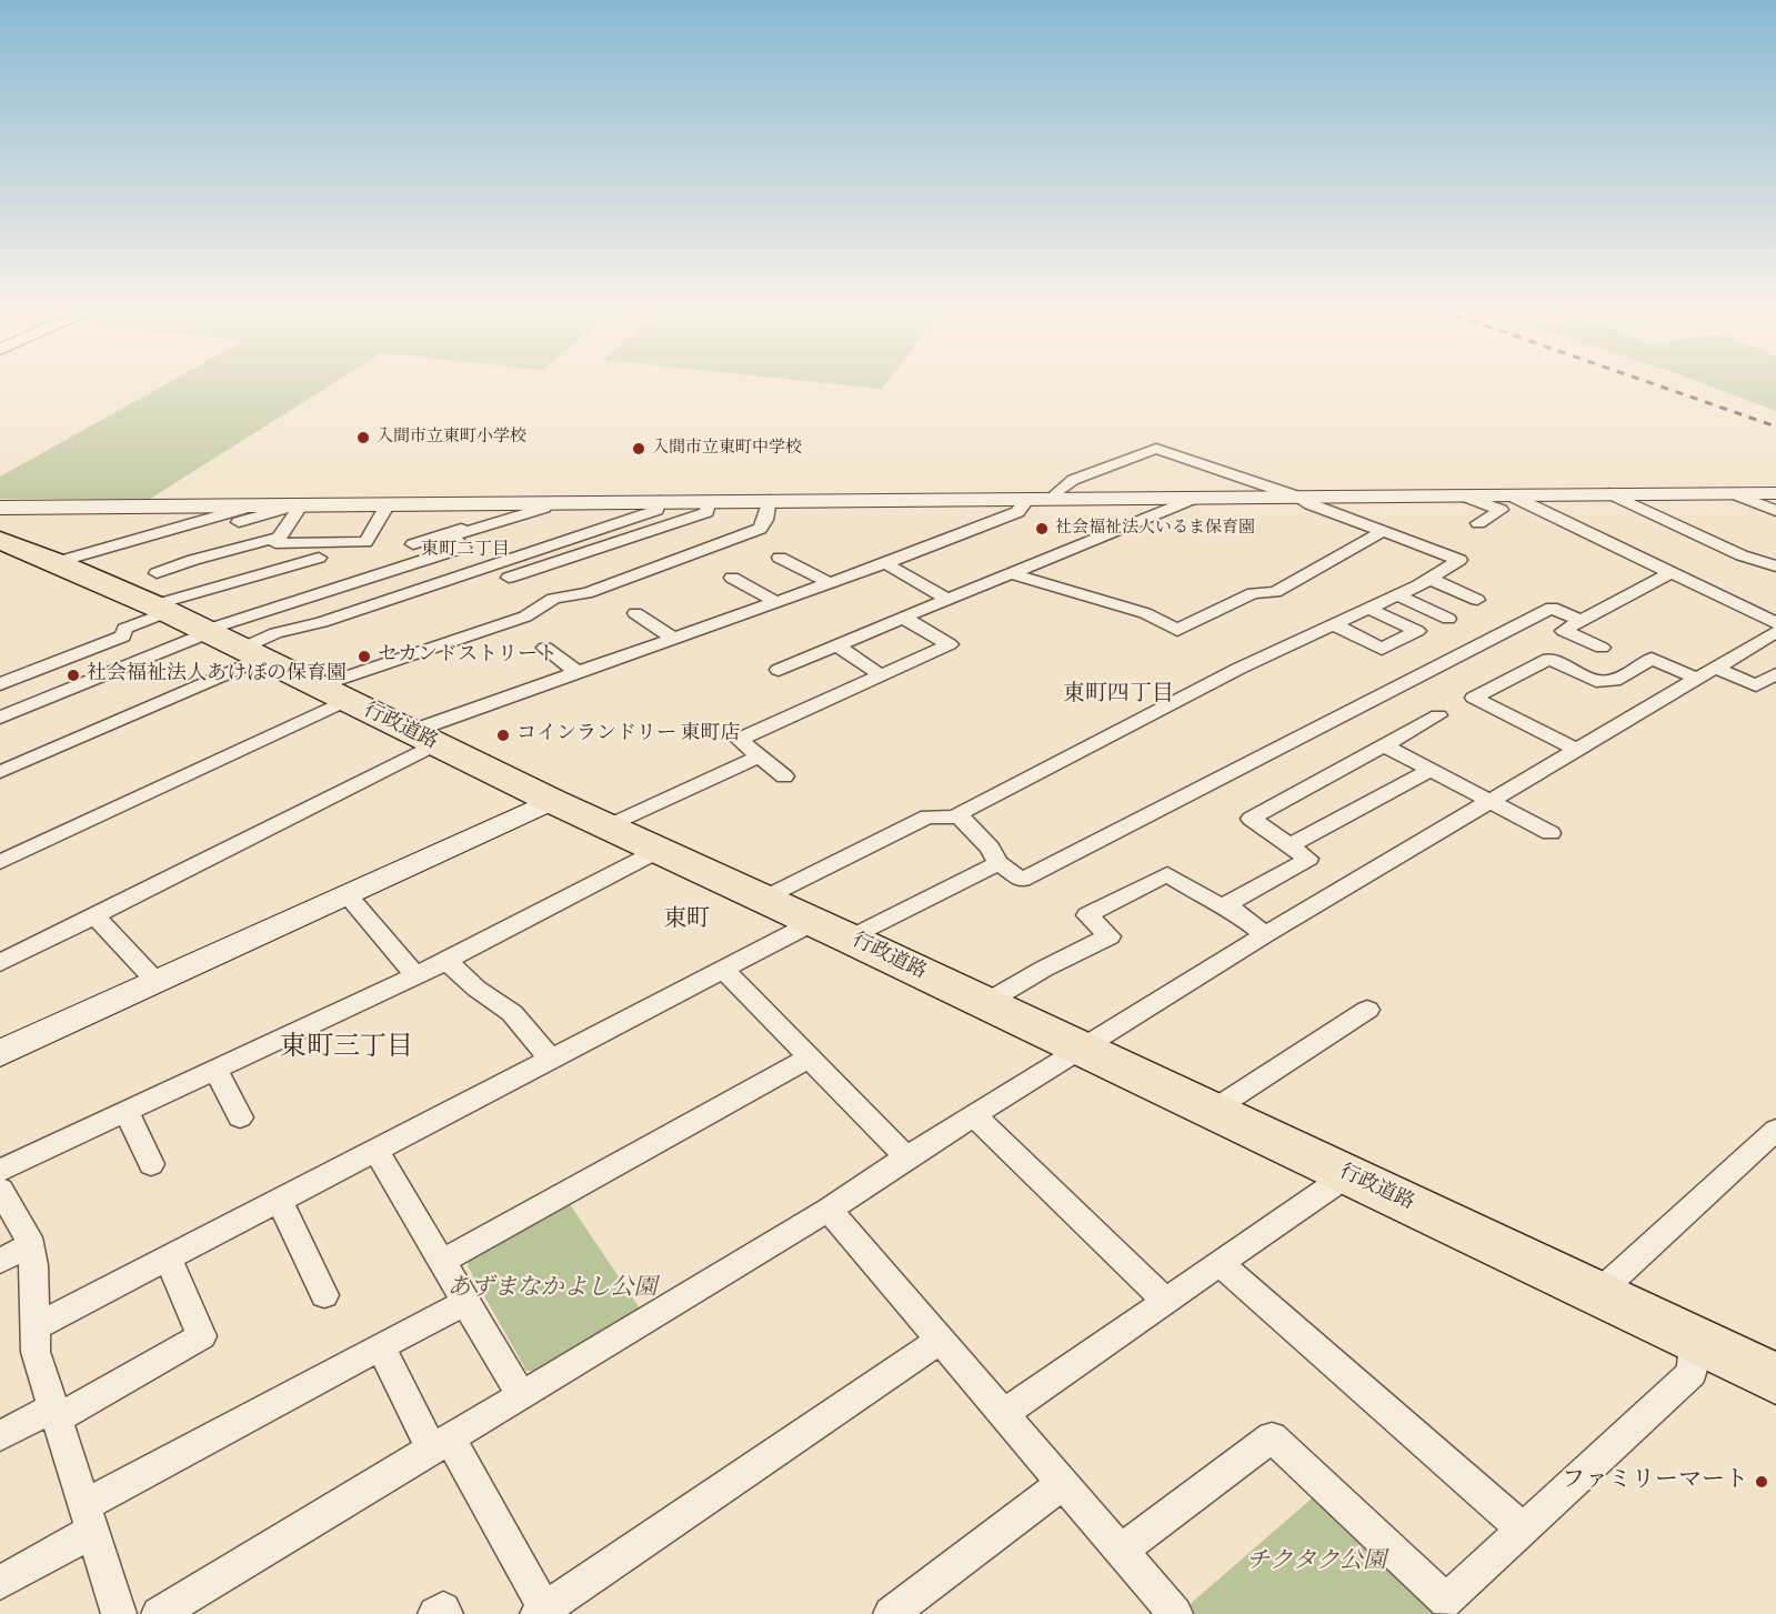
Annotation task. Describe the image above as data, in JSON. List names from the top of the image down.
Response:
{
  "streets": {
    "highway": ["行政道路"]
  },
  "districts": [
    "東町二丁目",
    "東町四丁目",
    "東町",
    "東町三丁目"
  ],
  "parks": ["あずまなかよし公園", "チクタク公園"],
  "places": [
    "入間市立東町小学校",
    "入間市立東町中学校",
    "社会福祉法人いるま保育園",
    "セカンドストリート",
    "社会福祉法人あけぼの保育園",
    "コインランドリー 東町店",
    "ファミリーマート"
  ]
}
